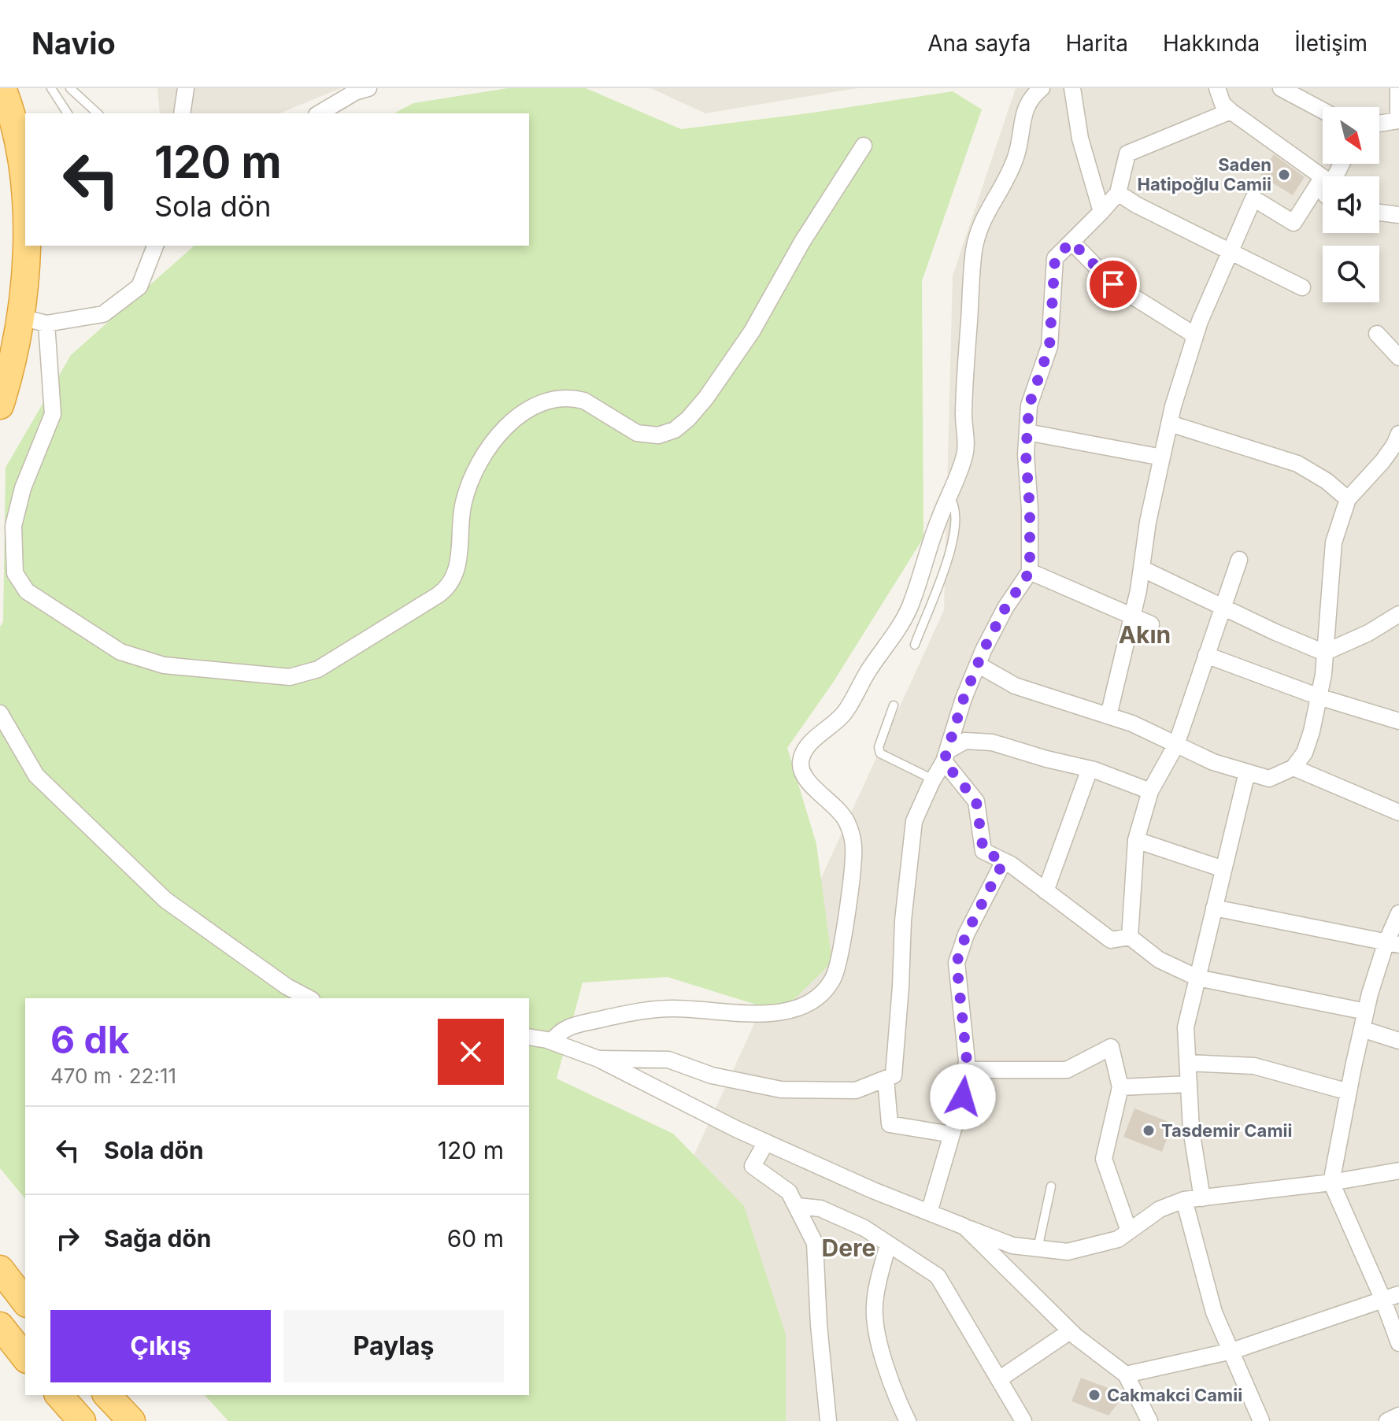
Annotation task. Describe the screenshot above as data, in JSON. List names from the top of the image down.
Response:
{
  "districts": ["Akın", "Dere"],
  "places": ["Saden Hatipoğlu Camii", "Tasdemir Camii", "Cakmakci Camii"],
  "north": "bottom right",
  "page": {
    "header": "Navio",
    "nav": [
      "Ana sayfa",
      "Harita",
      "Hakkında",
      "İletişim"
    ],
    "turn": ["120 m", "Sola dön"],
    "heading": ["6 dk", "470 m · 22:11"],
    "list": [
      {
        "name": "Sola dön",
        "value": "120 m"
      },
      {
        "name": "Sağa dön",
        "value": "60 m"
      }
    ],
    "buttons": ["Çıkış", "Paylaş"]
  }
}
